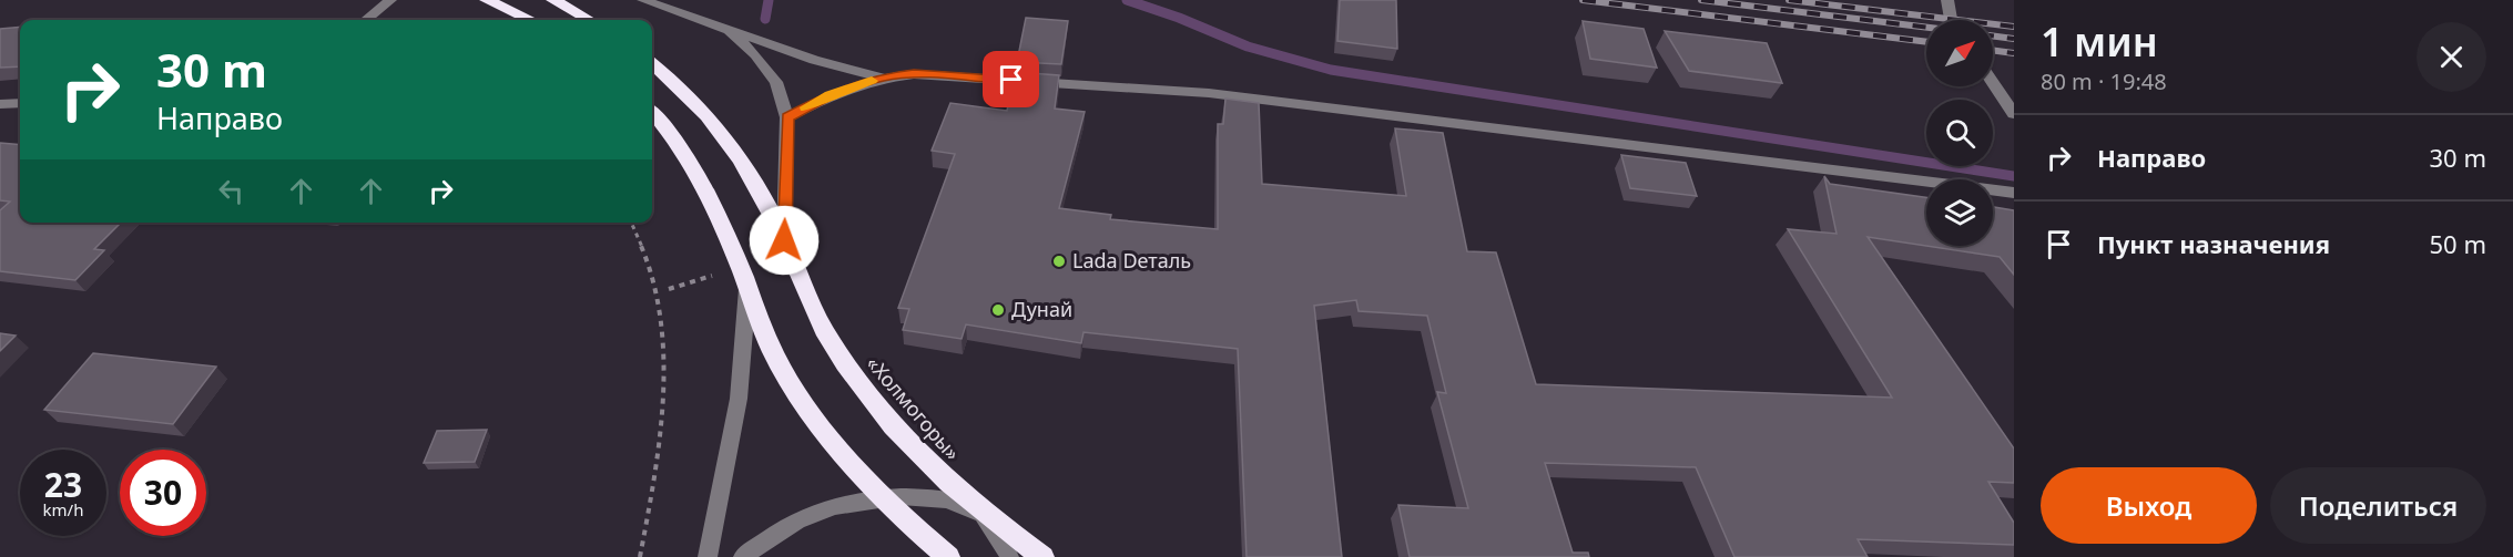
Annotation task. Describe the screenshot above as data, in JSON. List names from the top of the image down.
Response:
{
  "streets": {
    "highway": ["«Холмогоры»"]
  },
  "places": ["Lada Dеталь", "Дунай"],
  "north": "top right",
  "page": {
    "heading": ["1 мин", "80 m · 19:48"],
    "turn": ["30 m", "Направо"],
    "list": [
      {
        "name": "Направо",
        "value": "30 m"
      },
      {
        "name": "Пункт назначения",
        "value": "50 m"
      }
    ],
    "speed": "23 km/h",
    "limit": "30",
    "buttons": ["Выход", "Поделиться"]
  }
}
